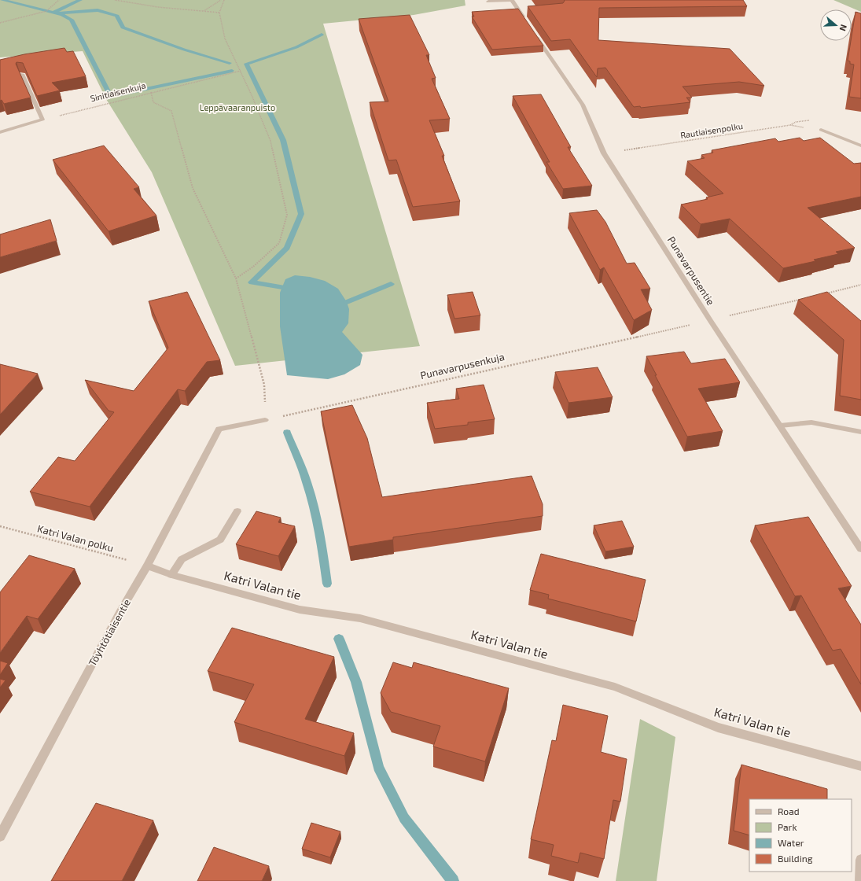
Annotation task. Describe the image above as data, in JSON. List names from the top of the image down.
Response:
{
  "streets": {
    "street": ["Punavarpusentie", "Katri Valan tie", "Töyhtötiaisentie"],
    "path": [
      "Sinitiaisenkuja",
      "Rautiaisenpolku",
      "Punavarpusenkuja",
      "Katri Valan polku"
    ]
  },
  "crossings": [
    ["Rautiaisenpolku", "Punavarpusentie"],
    ["Punavarpusentie", "Punavarpusenkuja"],
    ["Punavarpusenkuja", "Töyhtötiaisentie"],
    ["Katri Valan polku", "Katri Valan tie"],
    ["Katri Valan polku", "Töyhtötiaisentie"],
    ["Katri Valan tie", "Töyhtötiaisentie"]
  ],
  "parks": ["Leppävaaranpuisto"],
  "legend": [
    "Road",
    "Park",
    "Water",
    "Building"
  ],
  "north": "right"
}
